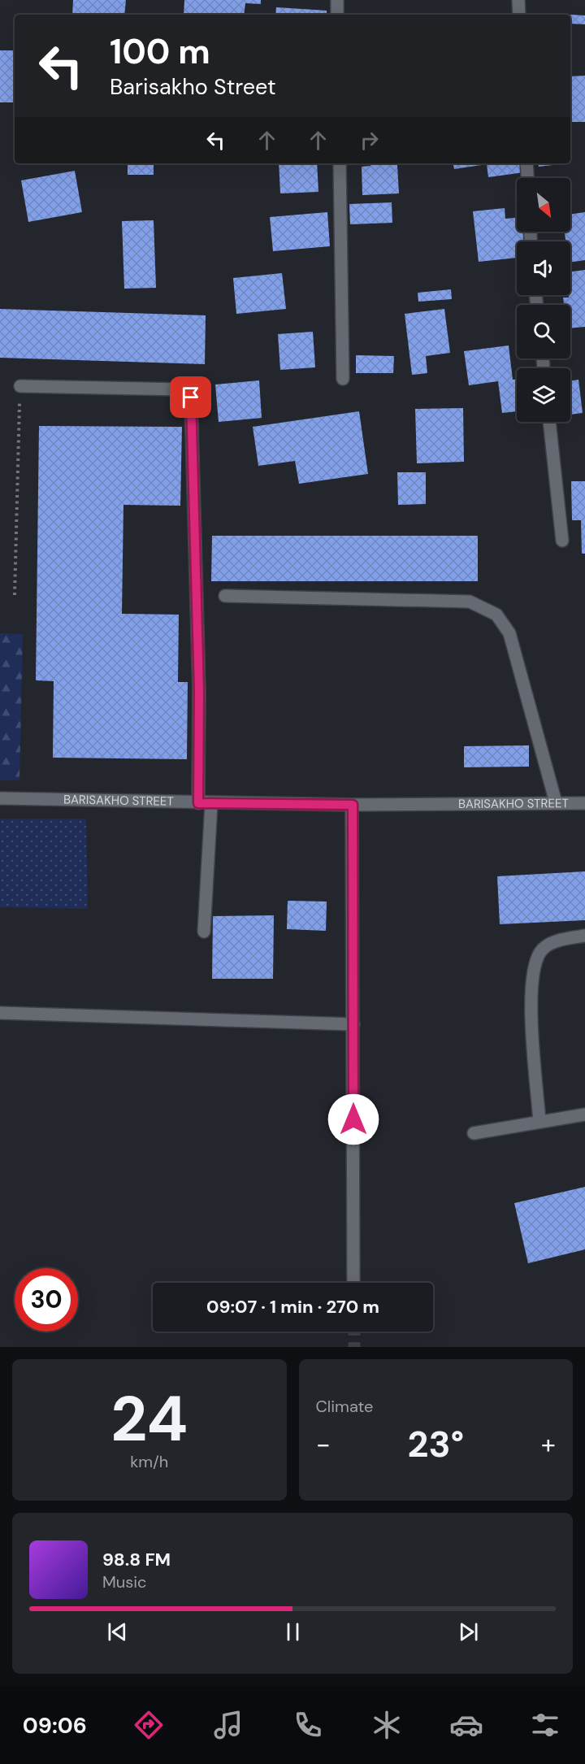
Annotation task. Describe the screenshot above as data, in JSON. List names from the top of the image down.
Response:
{
  "streets": {
    "street": ["BARISAKHO STREET"]
  },
  "north": "bottom right",
  "page": {
    "turn": ["100 m", "Barisakho Street"],
    "limit": "30",
    "trip": "09:07 · 1 min · 270 m",
    "tile": [
      ["24", "km/h"],
      "Climate"
    ],
    "heat": ["−", "23°", "+"],
    "song": ["98.8 FM", "Music"],
    "tabs": "09:06"
  }
}
